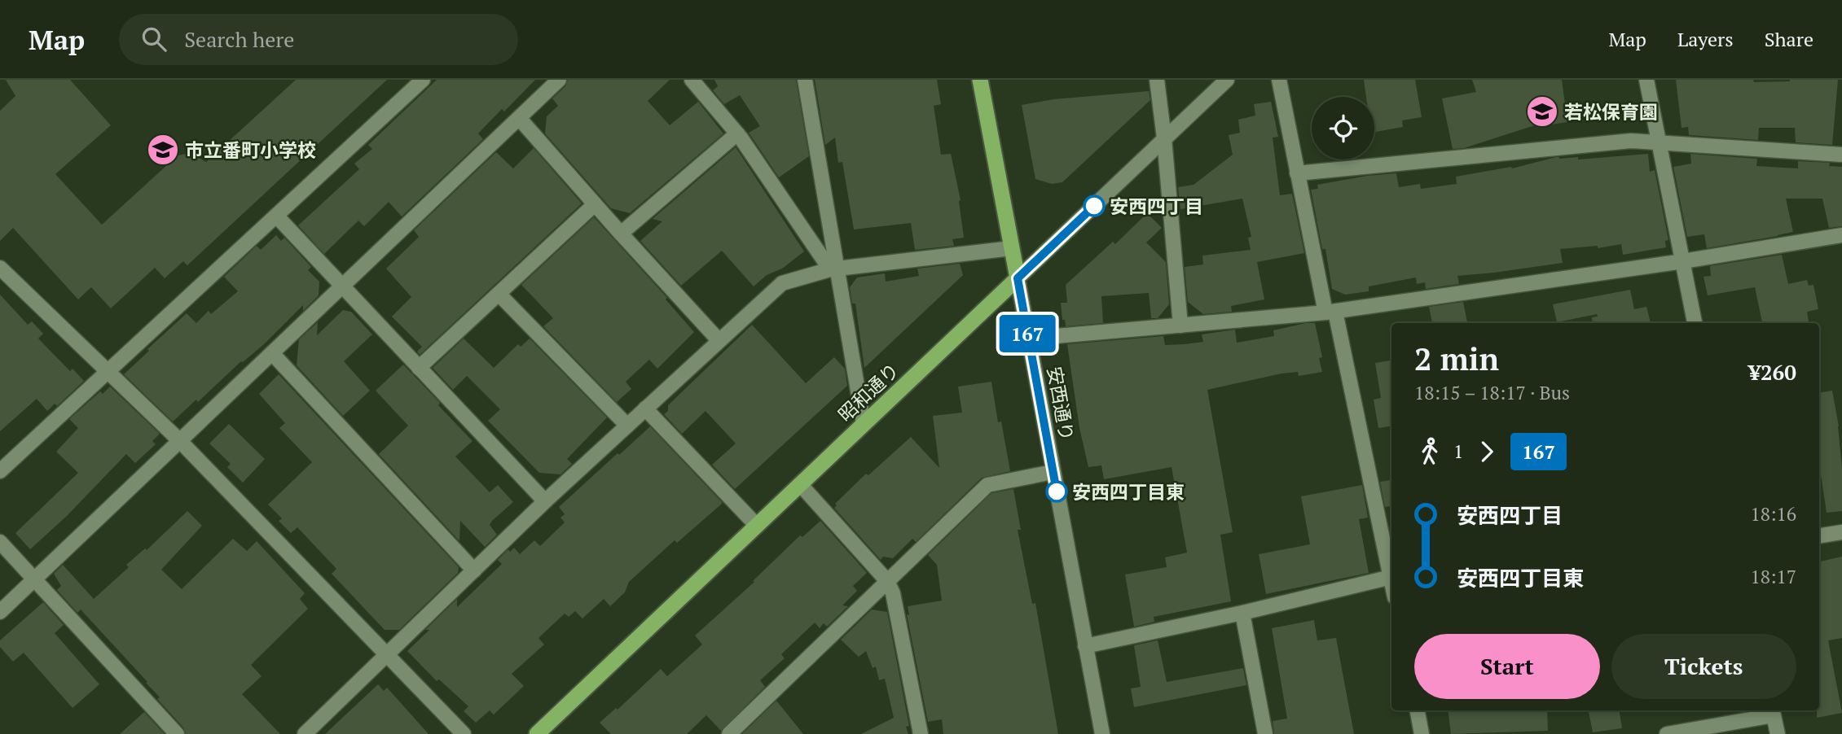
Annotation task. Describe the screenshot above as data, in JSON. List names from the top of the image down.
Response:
{
  "streets": {
    "highway": ["昭和通り"],
    "street": ["安西通り"]
  },
  "crossings": [
    ["昭和通り", "安西通り"]
  ],
  "places": {
    "school or university": ["若松保育園", "市立番町小学校"],
    "other": ["安西四丁目", "安西四丁目東"]
  },
  "lines": ["bus line 167"],
  "page": {
    "header": "Map",
    "search": "Search here",
    "nav": ["Map", "Layers", "Share"],
    "on_map": "167",
    "heading": ["2 min", "18:15 – 18:17 · Bus", "¥260"],
    "legs": ["1", "167"],
    "list": [
      {
        "name": "安西四丁目",
        "value": "18:16"
      },
      {
        "name": "安西四丁目東",
        "value": "18:17"
      }
    ],
    "buttons": ["Start", "Tickets"]
  }
}
